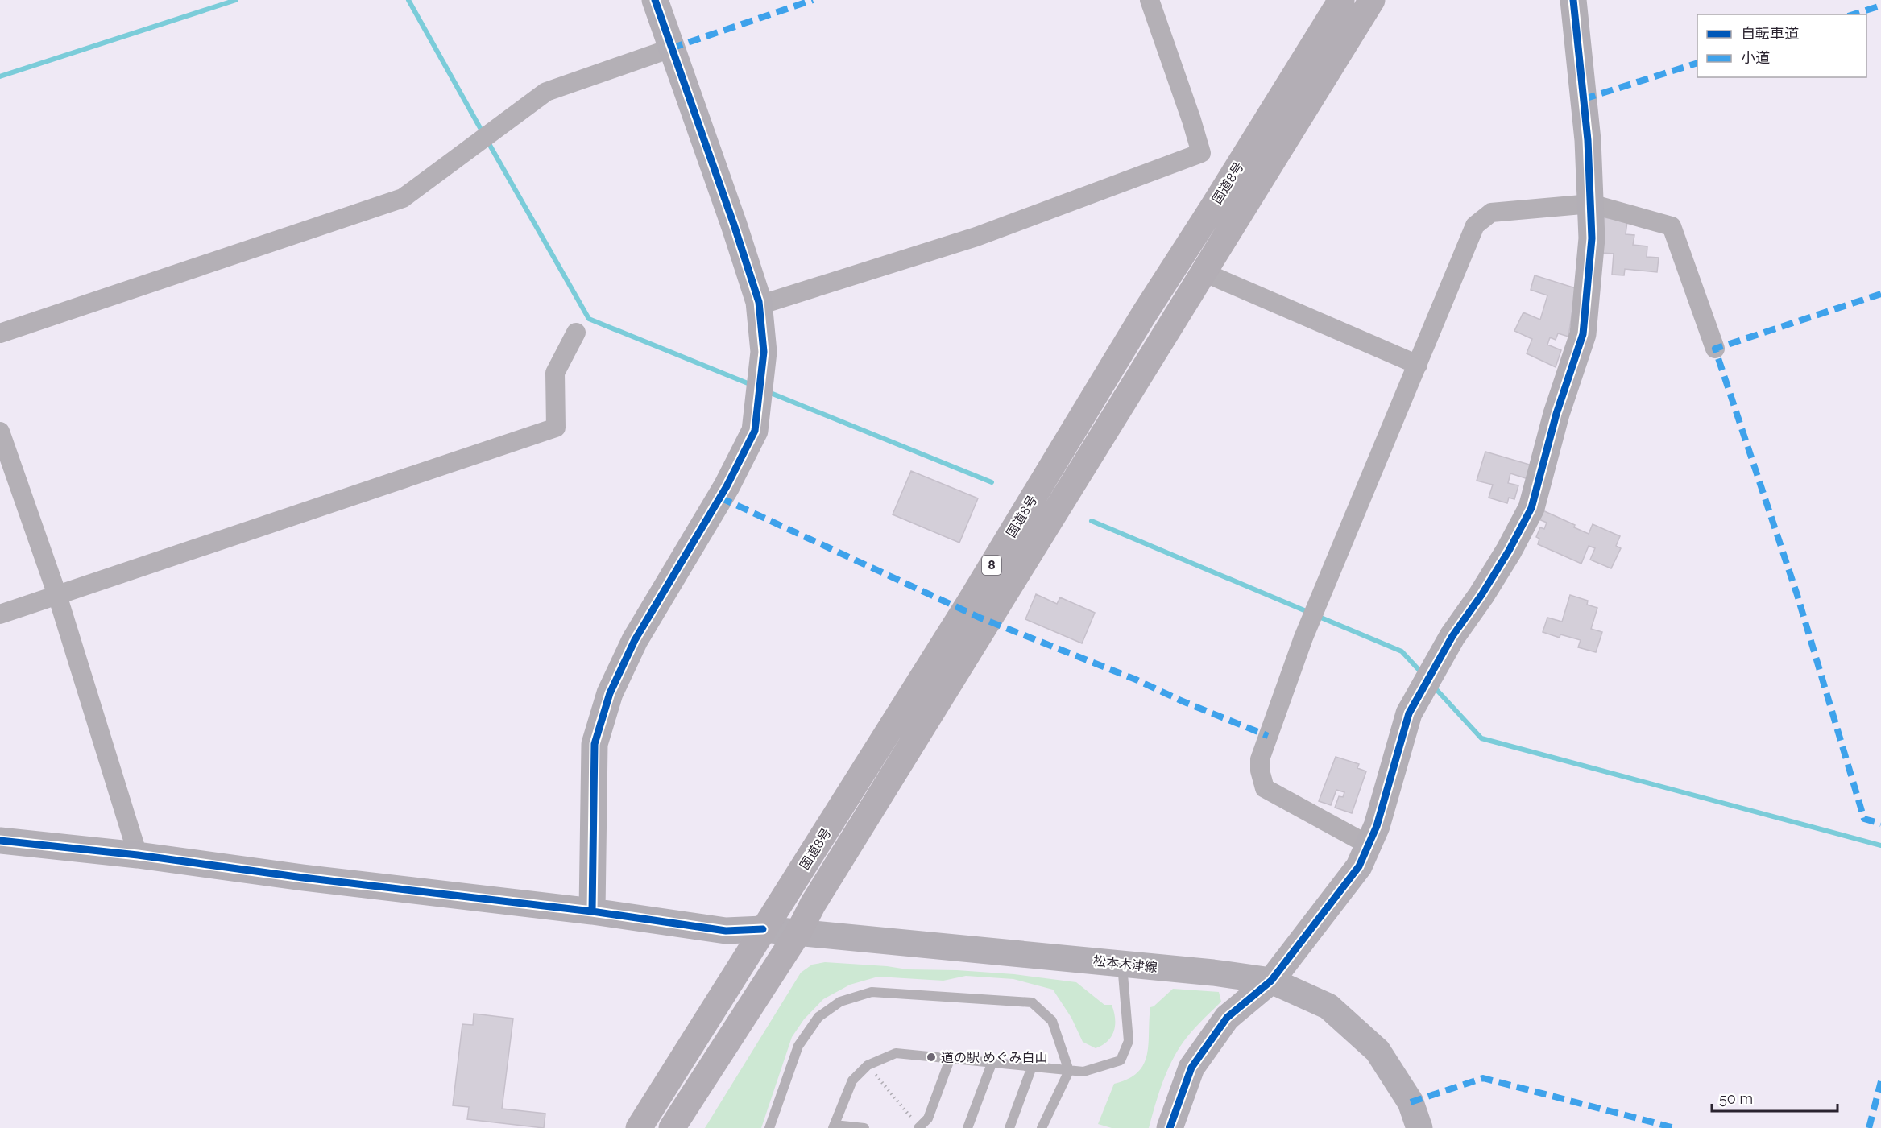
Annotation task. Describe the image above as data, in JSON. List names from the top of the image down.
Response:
{
  "streets": {
    "highway": ["国道8号", "8"],
    "street": ["松本木津線"]
  },
  "crossings": [
    ["国道8号", "松本木津線"]
  ],
  "places": ["道の駅 めぐみ白山"],
  "legend": ["自転車道", "小道"],
  "scale_bar": "50 m"
}
